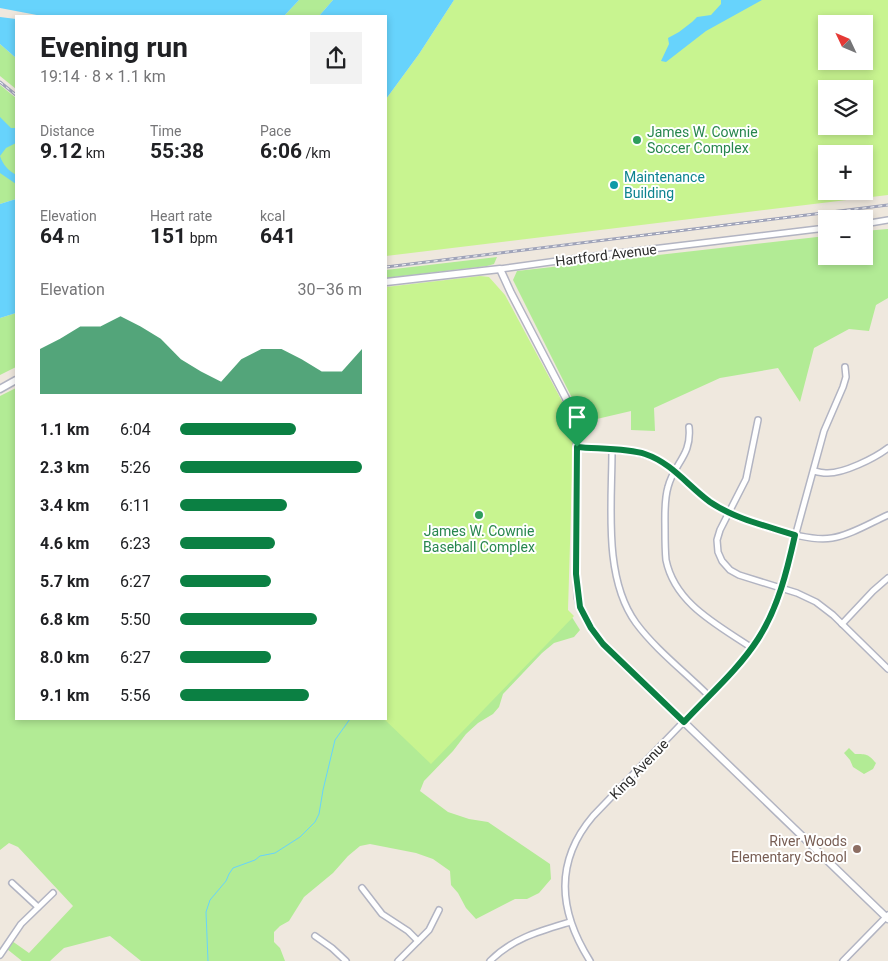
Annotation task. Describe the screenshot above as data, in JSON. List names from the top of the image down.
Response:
{
  "streets": {
    "street": ["Hartford Avenue", "King Avenue"]
  },
  "places": [
    "James W. Cownie Soccer Complex",
    "Maintenance Building",
    "James W. Cownie Baseball Complex",
    "River Woods Elementary School"
  ],
  "north": "top left",
  "page": {
    "map_buttons": ["+", "−"],
    "heading": ["Evening run", "19:14 · 8 × 1.1 km"],
    "stats": [
      ["Distance", "9.12 km"],
      ["Time", "55:38"],
      ["Pace", "6:06 /km"],
      ["Elevation", "64 m"],
      ["Heart rate", "151 bpm"],
      ["kcal", "641"]
    ],
    "chart": ["Elevation", "30–36 m"],
    "list": [
      {
        "name": "1.1 km",
        "note": "6:04"
      },
      {
        "name": "2.3 km",
        "note": "5:26"
      },
      {
        "name": "3.4 km",
        "note": "6:11"
      },
      {
        "name": "4.6 km",
        "note": "6:23"
      },
      {
        "name": "5.7 km",
        "note": "6:27"
      },
      {
        "name": "6.8 km",
        "note": "5:50"
      },
      {
        "name": "8.0 km",
        "note": "6:27"
      },
      {
        "name": "9.1 km",
        "note": "5:56"
      }
    ]
  }
}
